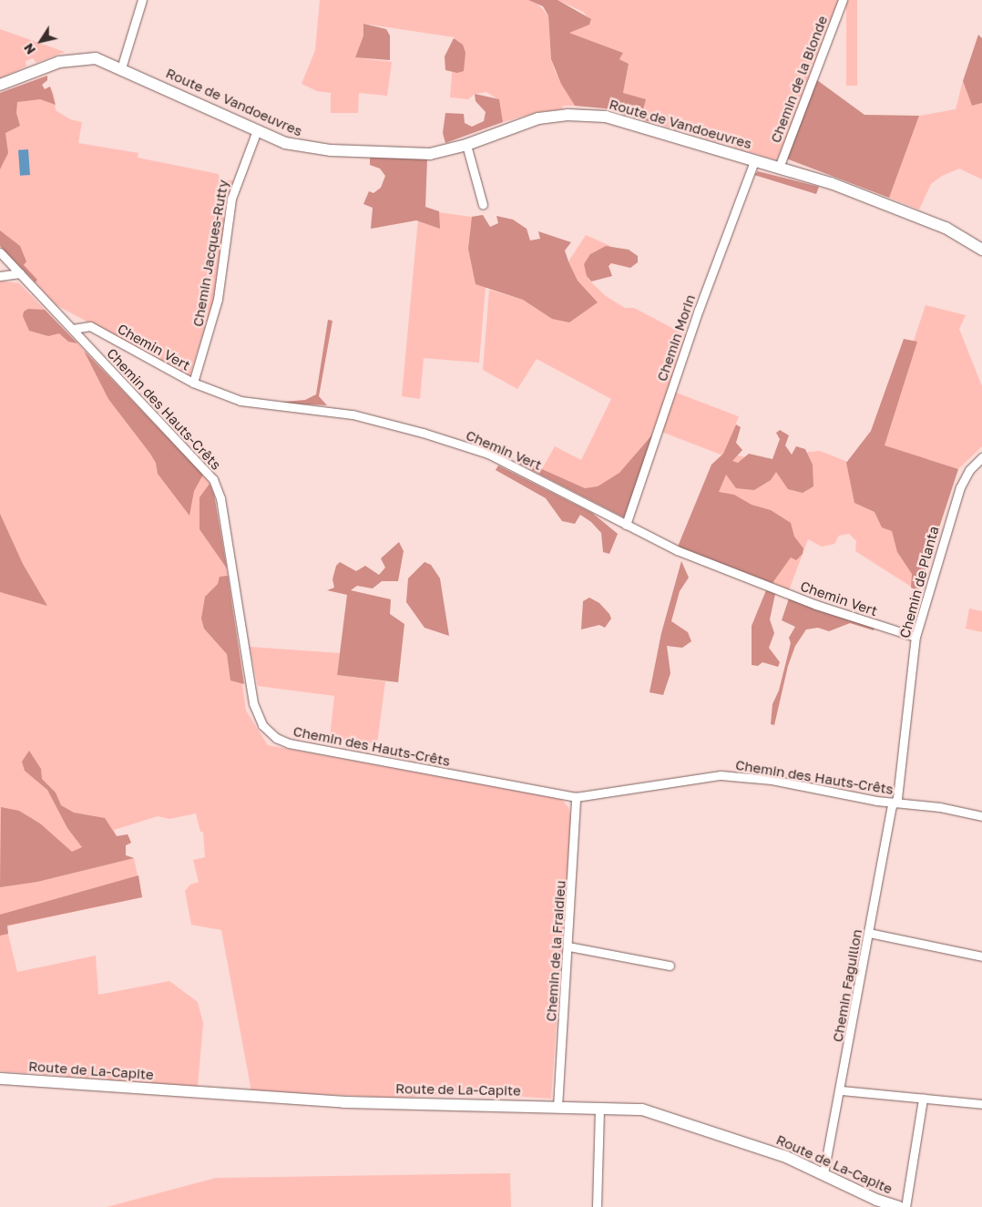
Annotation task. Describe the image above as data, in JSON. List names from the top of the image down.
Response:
{
  "streets": {
    "main road": ["Route de Vandoeuvres", "Route de La-Capite"],
    "street": [
      "Chemin de la Blonde",
      "Chemin Jacques-Rutty",
      "Chemin Morin",
      "Chemin Vert",
      "Chemin des Hauts-Crêts",
      "Chemin de Planta",
      "Chemin de la Fraidieu",
      "Chemin Faguillon"
    ]
  },
  "crossings": [
    ["Chemin de la Blonde", "Route de Vandoeuvres"],
    ["Route de Vandoeuvres", "Chemin Jacques-Rutty"],
    ["Route de Vandoeuvres", "Chemin Morin"],
    ["Chemin Jacques-Rutty", "Chemin Vert"],
    ["Chemin Morin", "Chemin Vert"],
    ["Chemin Vert", "Chemin des Hauts-Crêts"],
    ["Chemin Vert", "Chemin de Planta"],
    ["Chemin des Hauts-Crêts", "Chemin de Planta"],
    ["Chemin des Hauts-Crêts", "Chemin de la Fraidieu"],
    ["Chemin des Hauts-Crêts", "Chemin Faguillon"],
    ["Chemin de Planta", "Chemin Faguillon"],
    ["Chemin de la Fraidieu", "Route de La-Capite"],
    ["Chemin Faguillon", "Route de La-Capite"]
  ],
  "north": "bottom left"
}
